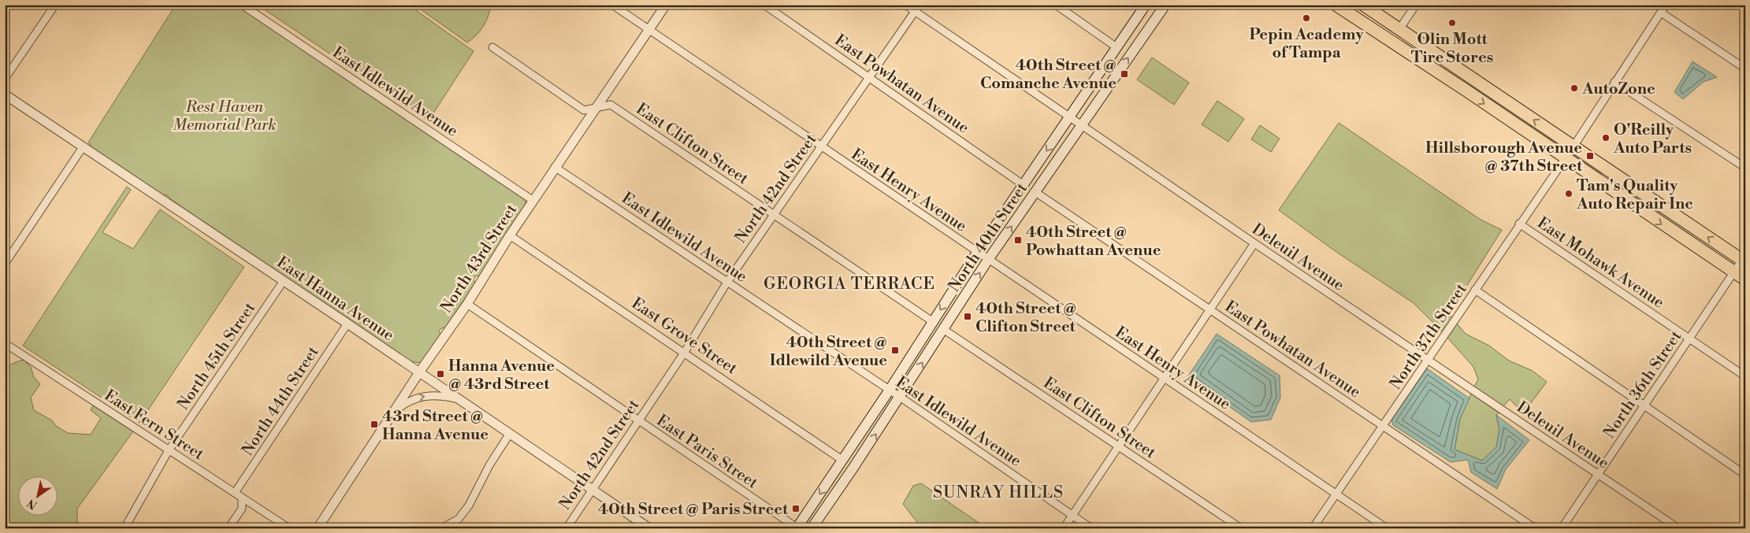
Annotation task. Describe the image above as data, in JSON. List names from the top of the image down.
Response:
{
  "streets": {
    "main road": ["North 40th Street"],
    "street": [
      "East Powhatan Avenue",
      "East Idlewild Avenue",
      "East Clifton Street",
      "North 42nd Street",
      "East Henry Avenue",
      "Deleuil Avenue",
      "North 43rd Street",
      "East Mohawk Avenue",
      "East Hanna Avenue",
      "East Grove Street",
      "North 37th Street",
      "North 45th Street",
      "North 36th Street",
      "North 44th Street",
      "East Fern Street",
      "East Paris Street"
    ]
  },
  "crossings": [
    ["East Powhatan Avenue", "North 42nd Street"],
    ["East Powhatan Avenue", "North 40th Street"],
    ["East Powhatan Avenue", "North 37th Street"],
    ["East Idlewild Avenue", "North 42nd Street"],
    ["East Idlewild Avenue", "North 40th Street"],
    ["East Idlewild Avenue", "North 43rd Street"],
    ["East Clifton Street", "North 42nd Street"],
    ["East Clifton Street", "North 40th Street"],
    ["East Clifton Street", "North 43rd Street"],
    ["North 42nd Street", "East Henry Avenue"],
    ["North 42nd Street", "Deleuil Avenue"],
    ["North 42nd Street", "East Hanna Avenue"],
    ["North 42nd Street", "East Grove Street"],
    ["North 42nd Street", "East Paris Street"],
    ["East Henry Avenue", "North 40th Street"],
    ["East Henry Avenue", "North 43rd Street"],
    ["East Henry Avenue", "North 37th Street"],
    ["North 40th Street", "Deleuil Avenue"],
    ["North 40th Street", "East Grove Street"],
    ["North 40th Street", "East Paris Street"],
    ["Deleuil Avenue", "North 37th Street"],
    ["Deleuil Avenue", "North 36th Street"],
    ["North 43rd Street", "East Hanna Avenue"],
    ["North 43rd Street", "East Grove Street"],
    ["North 43rd Street", "East Paris Street"],
    ["East Mohawk Avenue", "North 37th Street"],
    ["East Mohawk Avenue", "North 36th Street"],
    ["East Hanna Avenue", "North 45th Street"],
    ["East Hanna Avenue", "North 44th Street"],
    ["North 45th Street", "East Fern Street"],
    ["North 44th Street", "East Fern Street"]
  ],
  "districts": ["GEORGIA TERRACE", "SUNRAY HILLS"],
  "parks": ["Rest Haven Memorial Park"],
  "places": {
    "other": [
      "Pepin Academy of Tampa",
      "Olin Mott Tire Stores",
      "AutoZone",
      "O'Reilly Auto Parts",
      "Tam's Quality Auto Repair Inc"
    ],
    "transit": [
      "40th Street @ Comanche Avenue",
      "Hillsborough Avenue @ 37th Street",
      "40th Street @ Powhattan Avenue",
      "40th Street @ Clifton Street",
      "40th Street @ Idlewild Avenue",
      "Hanna Avenue @ 43rd Street",
      "43rd Street @ Hanna Avenue",
      "40th Street @ Paris Street"
    ]
  },
  "north": "bottom left"
}
